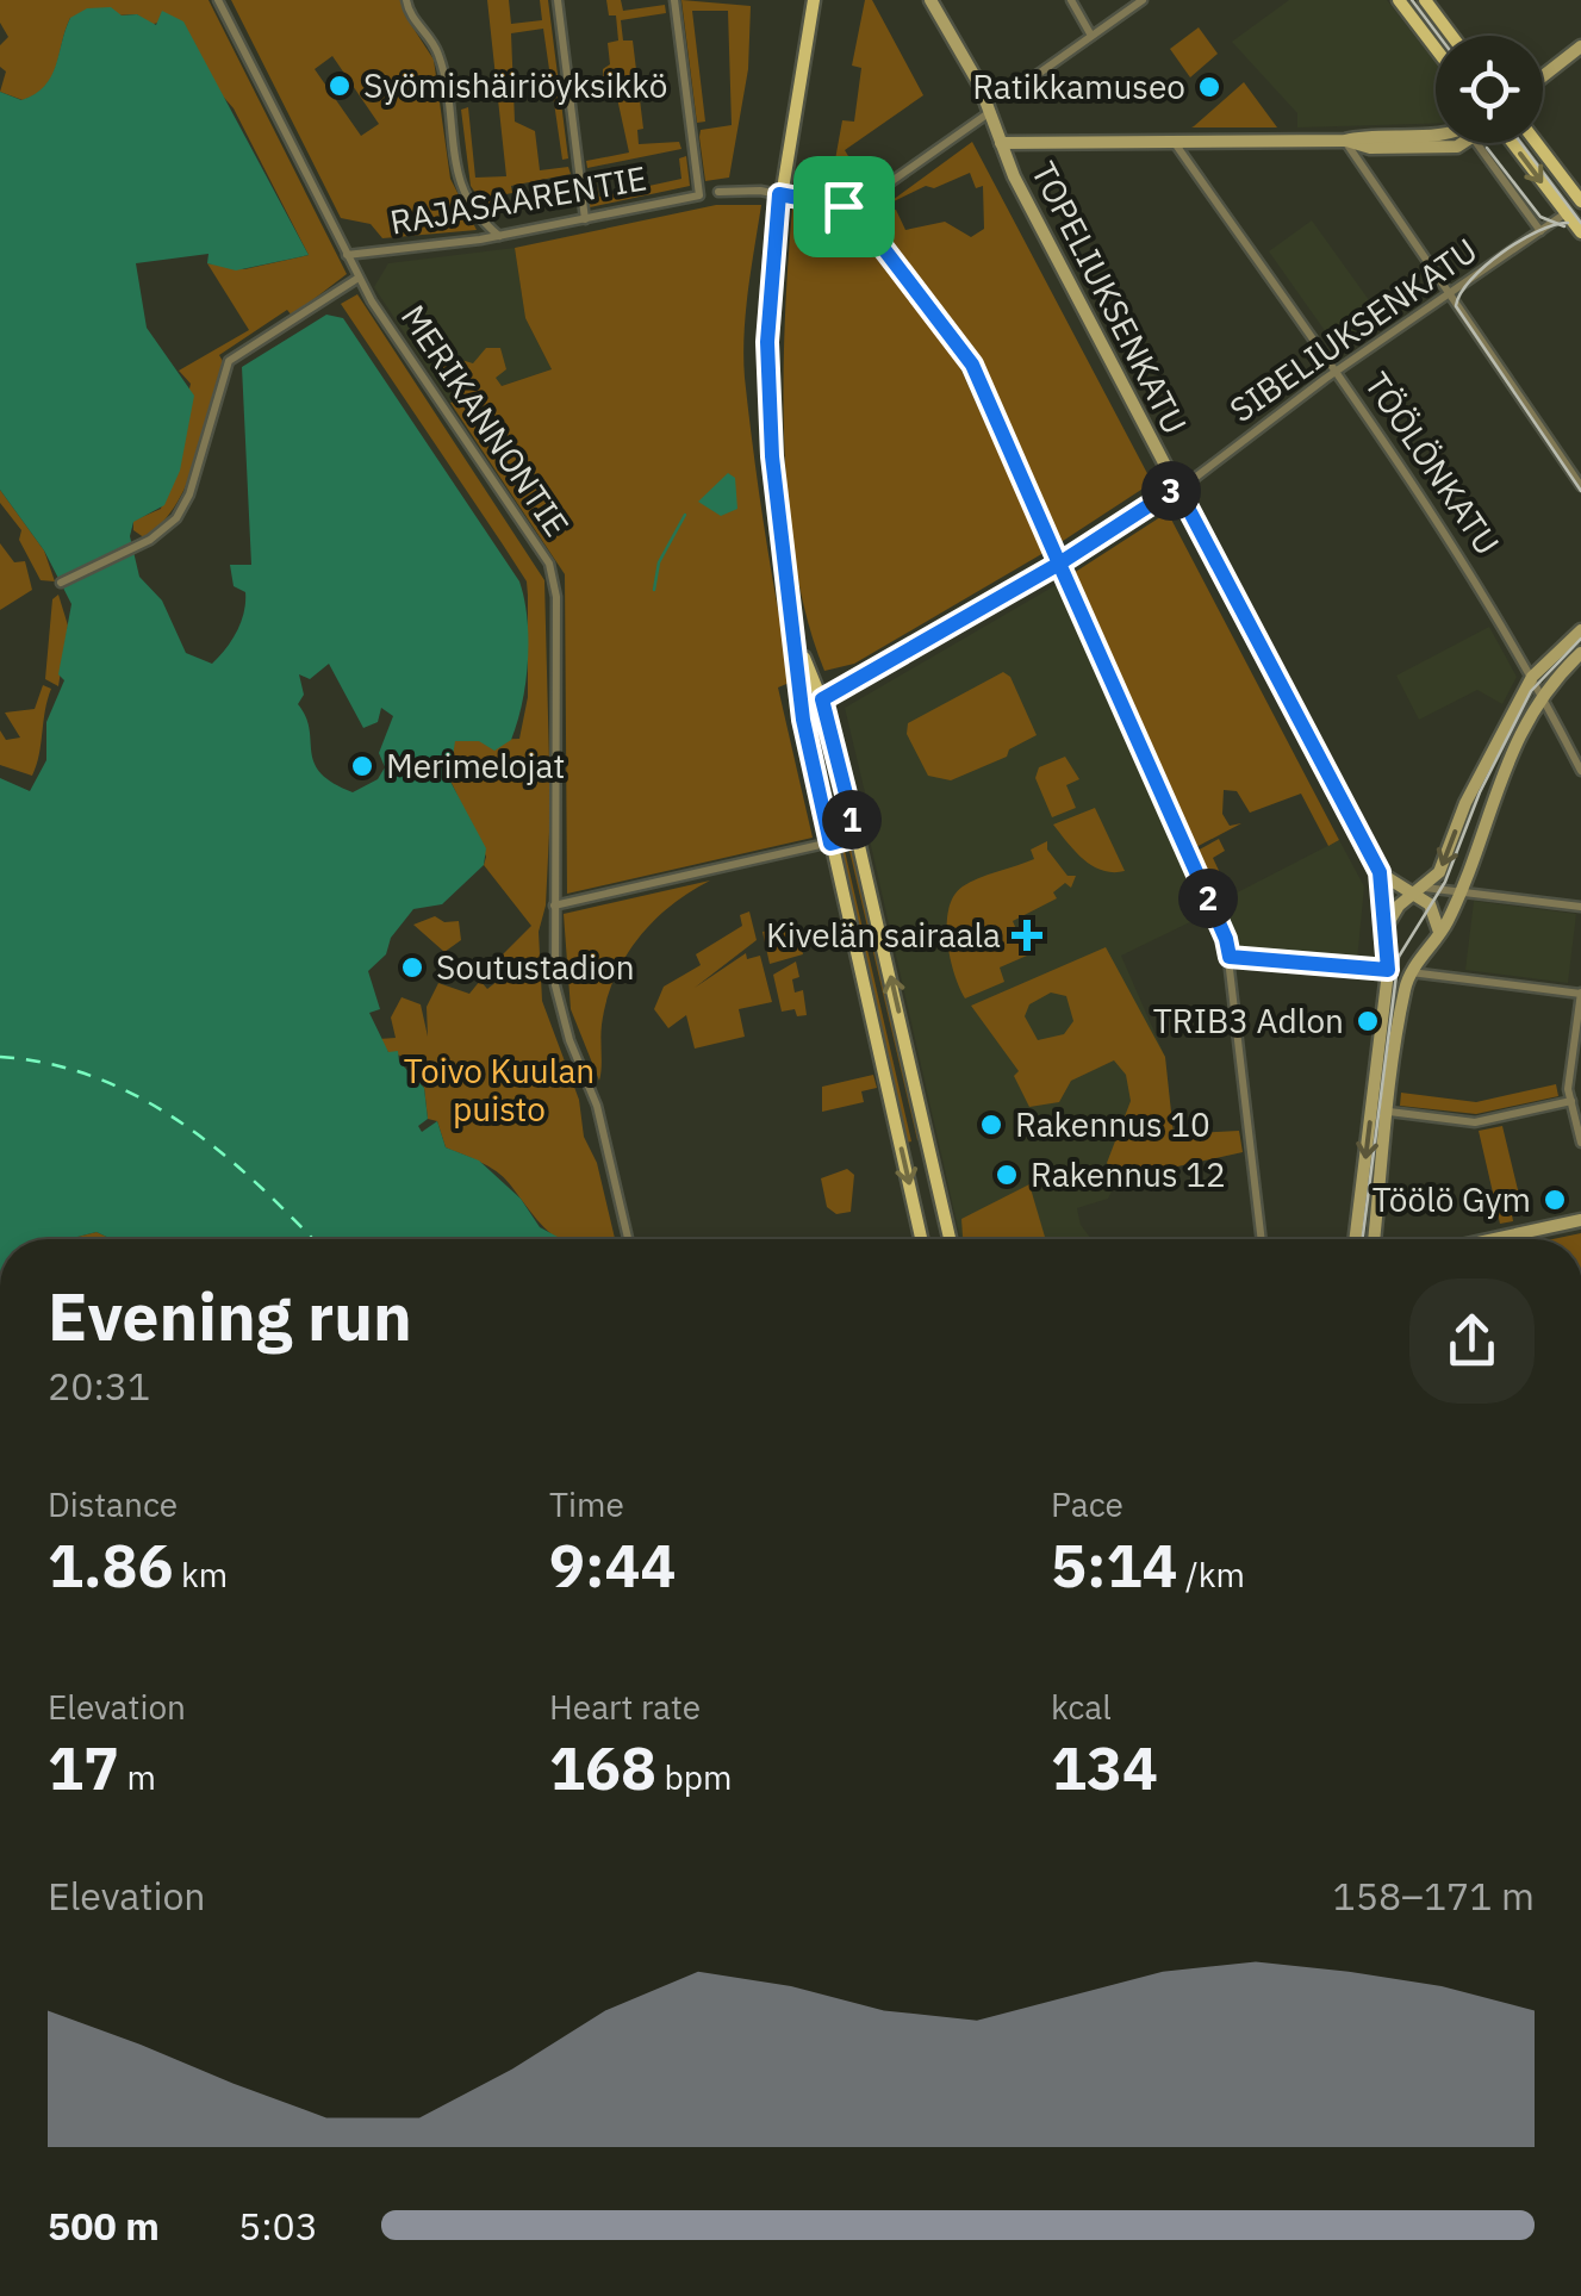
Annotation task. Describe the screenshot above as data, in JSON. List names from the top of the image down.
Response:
{
  "streets": {
    "main road": ["TOPELIUKSENKATU"],
    "street": [
      "RAJASAARENTIE",
      "SIBELIUKSENKATU",
      "MERIKANNONTIE",
      "TÖÖLÖNKATU"
    ]
  },
  "crossings": [
    ["RAJASAARENTIE", "MERIKANNONTIE"],
    ["TOPELIUKSENKATU", "SIBELIUKSENKATU"],
    ["SIBELIUKSENKATU", "TÖÖLÖNKATU"]
  ],
  "parks": ["Toivo Kuulan puisto"],
  "places": {
    "other": [
      "Syömishäiriöyksikkö",
      "Ratikkamuseo",
      "Merimelojat",
      "Soutustadion",
      "TRIB3 Adlon",
      "Rakennus 10",
      "Rakennus 12",
      "Töölö Gym"
    ],
    "health": ["Kivelän sairaala"]
  },
  "page": {
    "pins": ["3", "1", "2"],
    "heading": ["Evening run", "20:31"],
    "stats": [
      ["Distance", "1.86 km"],
      ["Time", "9:44"],
      ["Pace", "5:14 /km"],
      ["Elevation", "17 m"],
      ["Heart rate", "168 bpm"],
      ["kcal", "134"]
    ],
    "chart": ["Elevation", "158–171 m"],
    "list": [
      {
        "name": "500 m",
        "note": "5:03"
      }
    ]
  }
}
